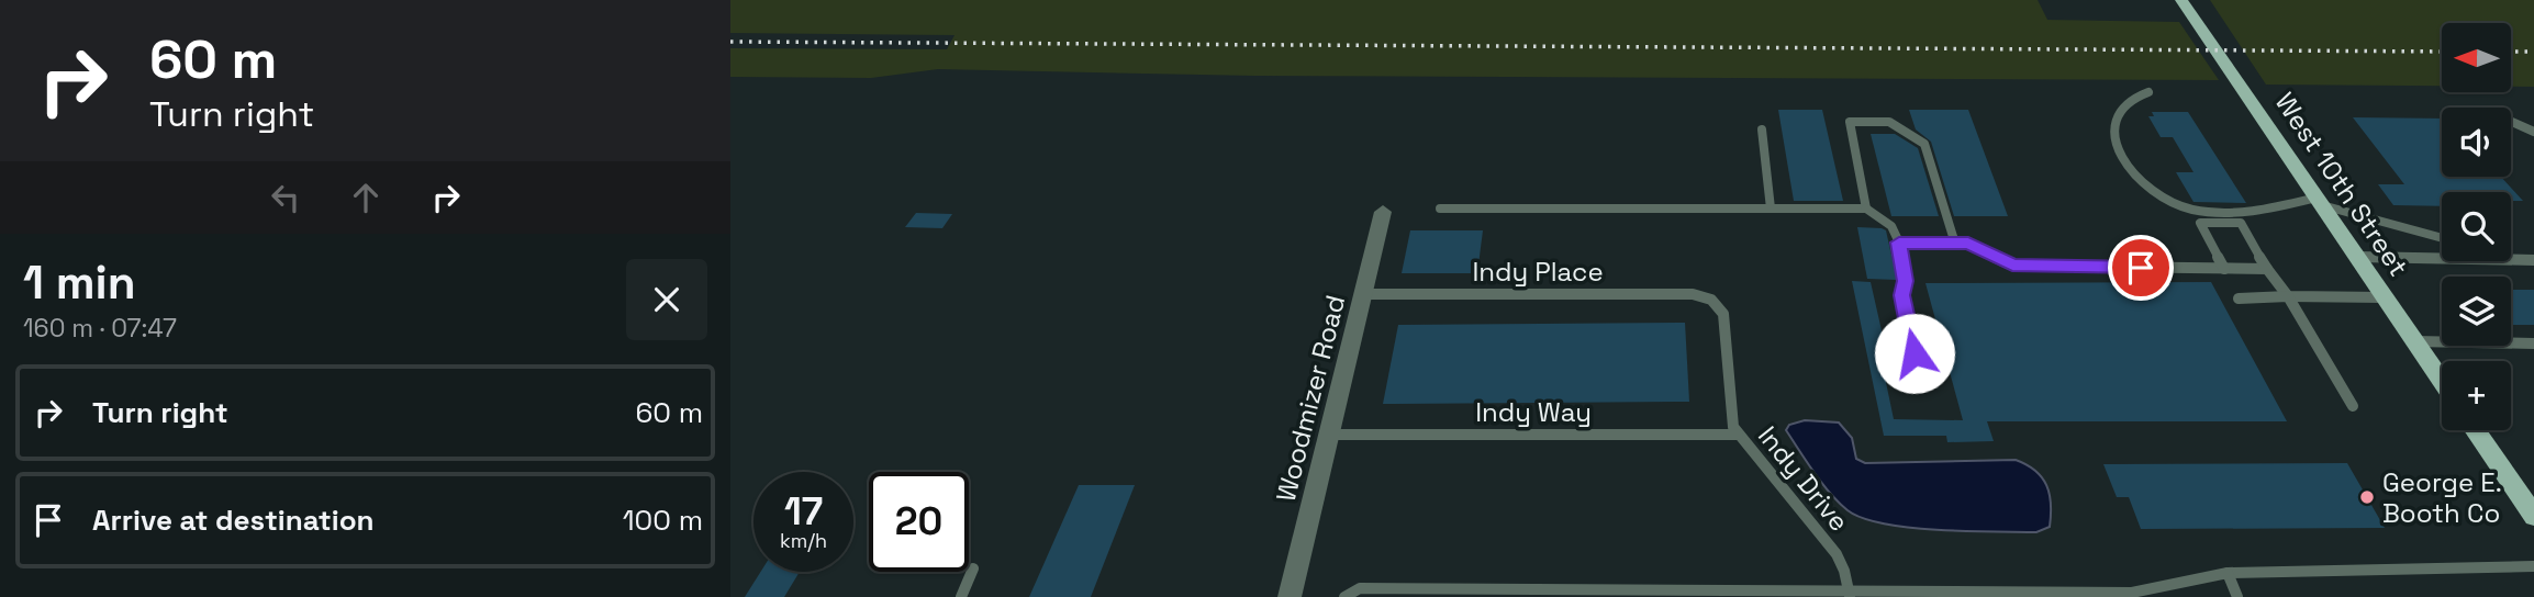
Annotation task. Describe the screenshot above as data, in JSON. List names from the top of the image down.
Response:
{
  "streets": {
    "main road": ["West 10th Street"],
    "street": ["Woodmizer Road"],
    "lane": ["Indy Place", "Indy Way", "Indy Drive"]
  },
  "crossings": [
    ["Indy Place", "Woodmizer Road"],
    ["Indy Place", "Indy Drive"],
    ["Woodmizer Road", "Indy Way"],
    ["Indy Way", "Indy Drive"]
  ],
  "places": ["George E. Booth Co"],
  "north": "left",
  "page": {
    "turn": ["60 m", "Turn right"],
    "map_buttons": "+",
    "heading": ["1 min", "160 m · 07:47"],
    "list": [
      {
        "name": "Turn right",
        "value": "60 m"
      },
      {
        "name": "Arrive at destination",
        "value": "100 m"
      }
    ],
    "speed": "17 km/h",
    "limit": "20"
  }
}
